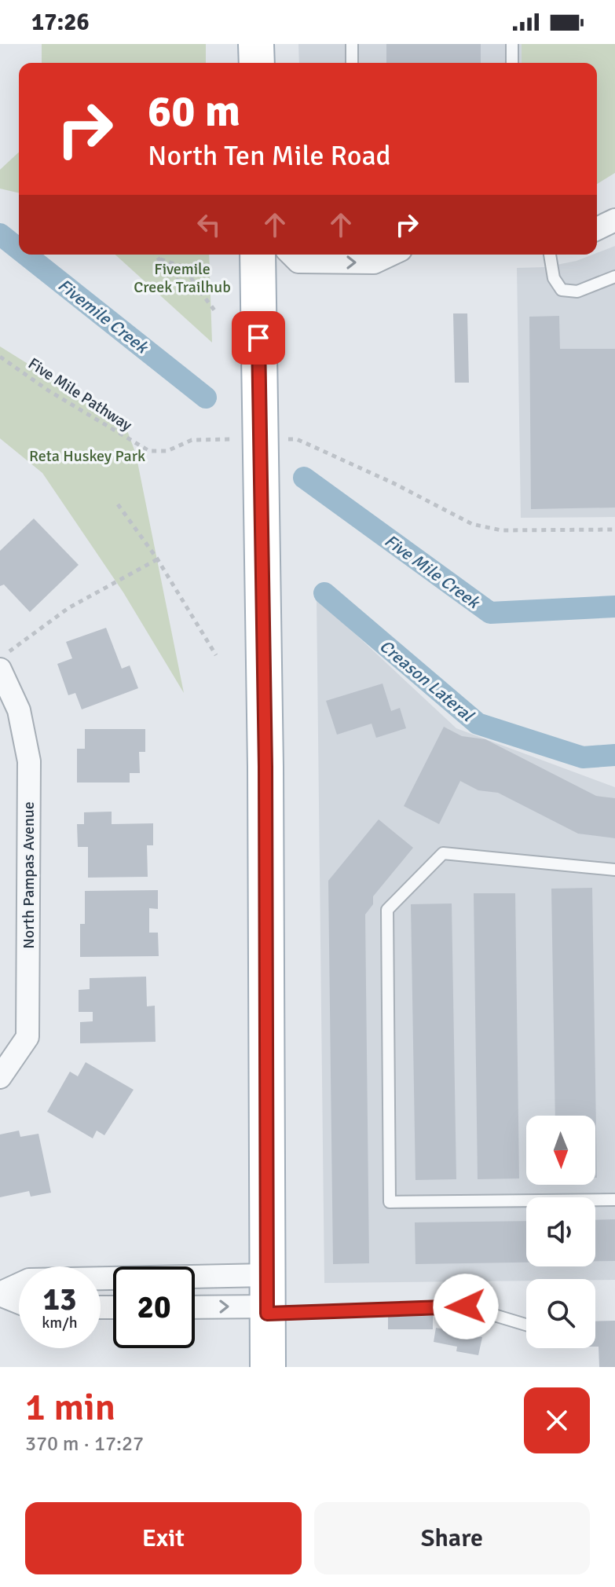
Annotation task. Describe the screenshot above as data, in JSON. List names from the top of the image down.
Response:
{
  "streets": {
    "street": ["North Pampas Avenue"],
    "path": ["Five Mile Pathway"]
  },
  "water": ["Fivemile Creek", "Five Mile Creek", "Creason Lateral"],
  "parks": ["Fivemile Creek Trailhub", "Reta Huskey Park"],
  "north": "bottom",
  "page": {
    "status": "17:26",
    "turn": ["60 m", "North Ten Mile Road"],
    "speed": "13 km/h",
    "limit": "20",
    "heading": ["1 min", "370 m · 17:27"],
    "buttons": ["Exit", "Share"]
  }
}
